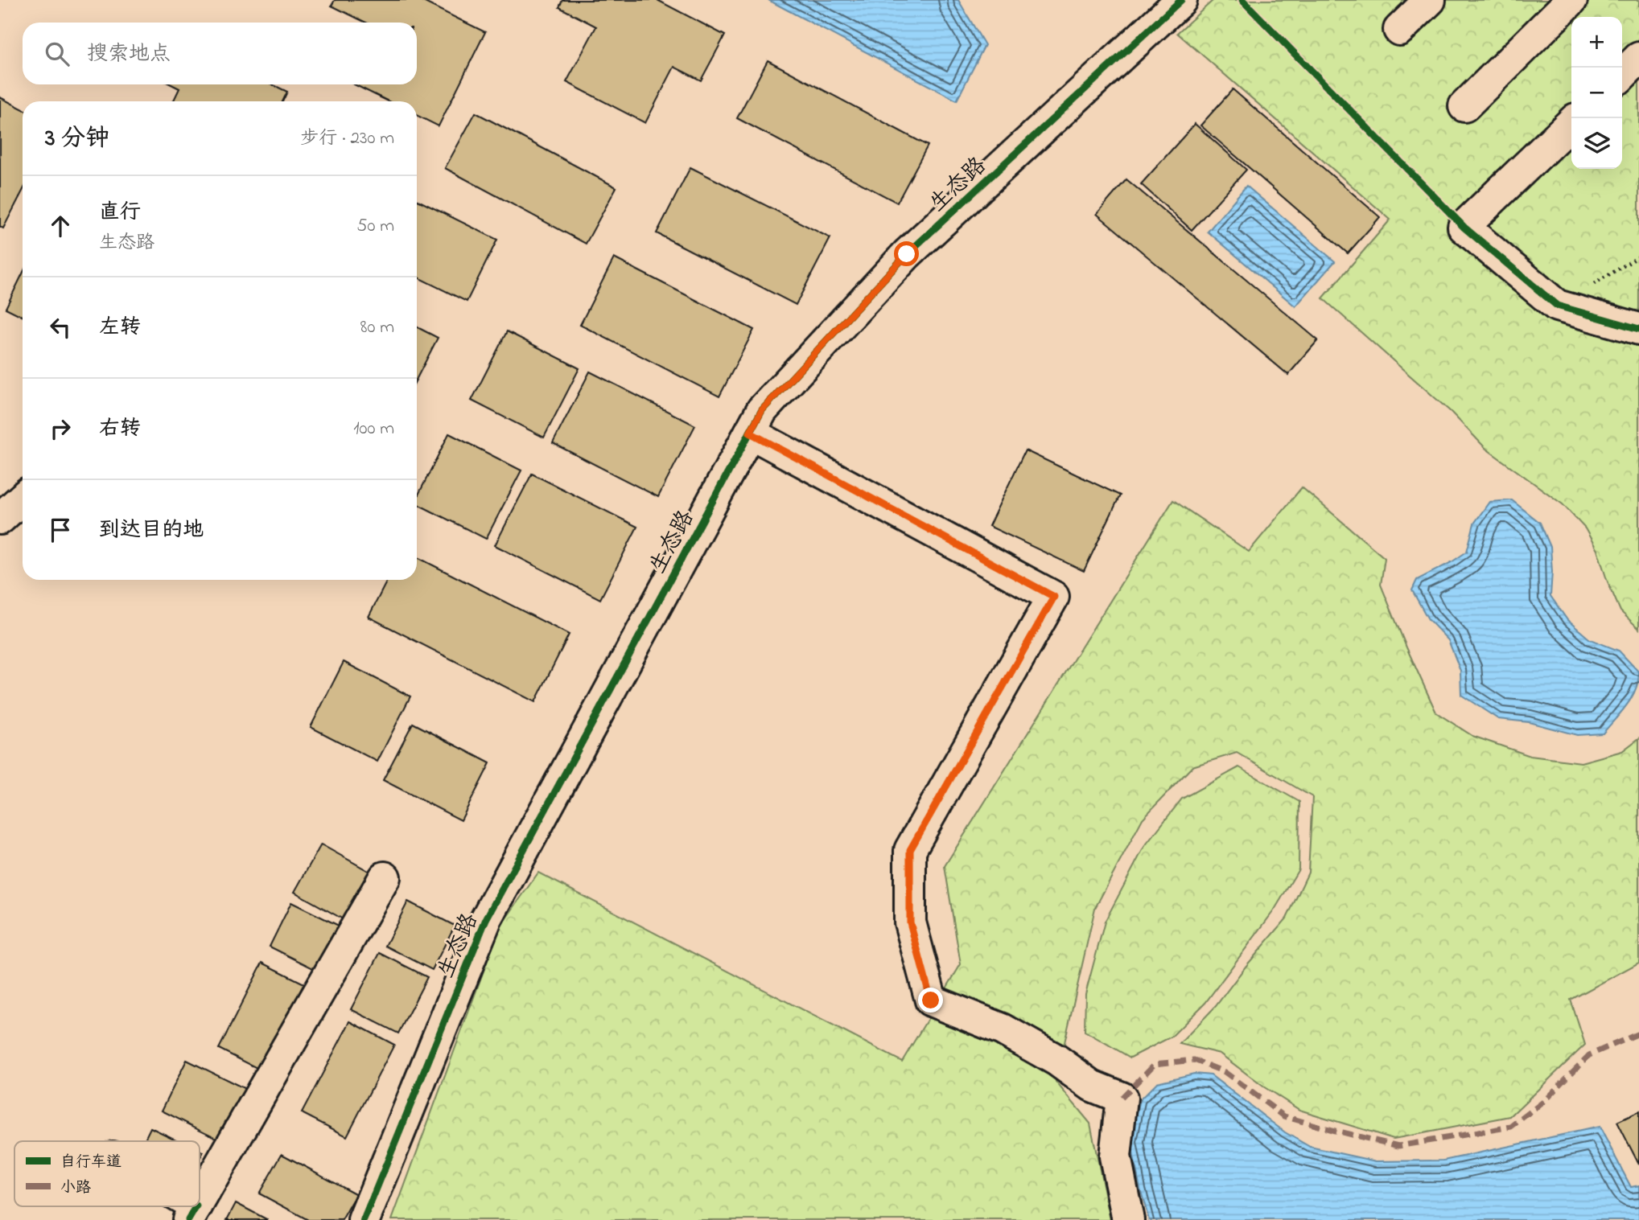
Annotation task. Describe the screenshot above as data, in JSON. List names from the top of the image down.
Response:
{
  "streets": {
    "street": ["生态路"]
  },
  "legend": ["自行车道", "小路"],
  "page": {
    "map_buttons": ["+", "−"],
    "search": "搜索地点",
    "heading": ["3 分钟", "步行 · 230 m"],
    "list": [
      ["直行", "生态路", "50 m"],
      ["左转", "80 m"],
      ["右转", "100 m"],
      "到达目的地"
    ]
  }
}
